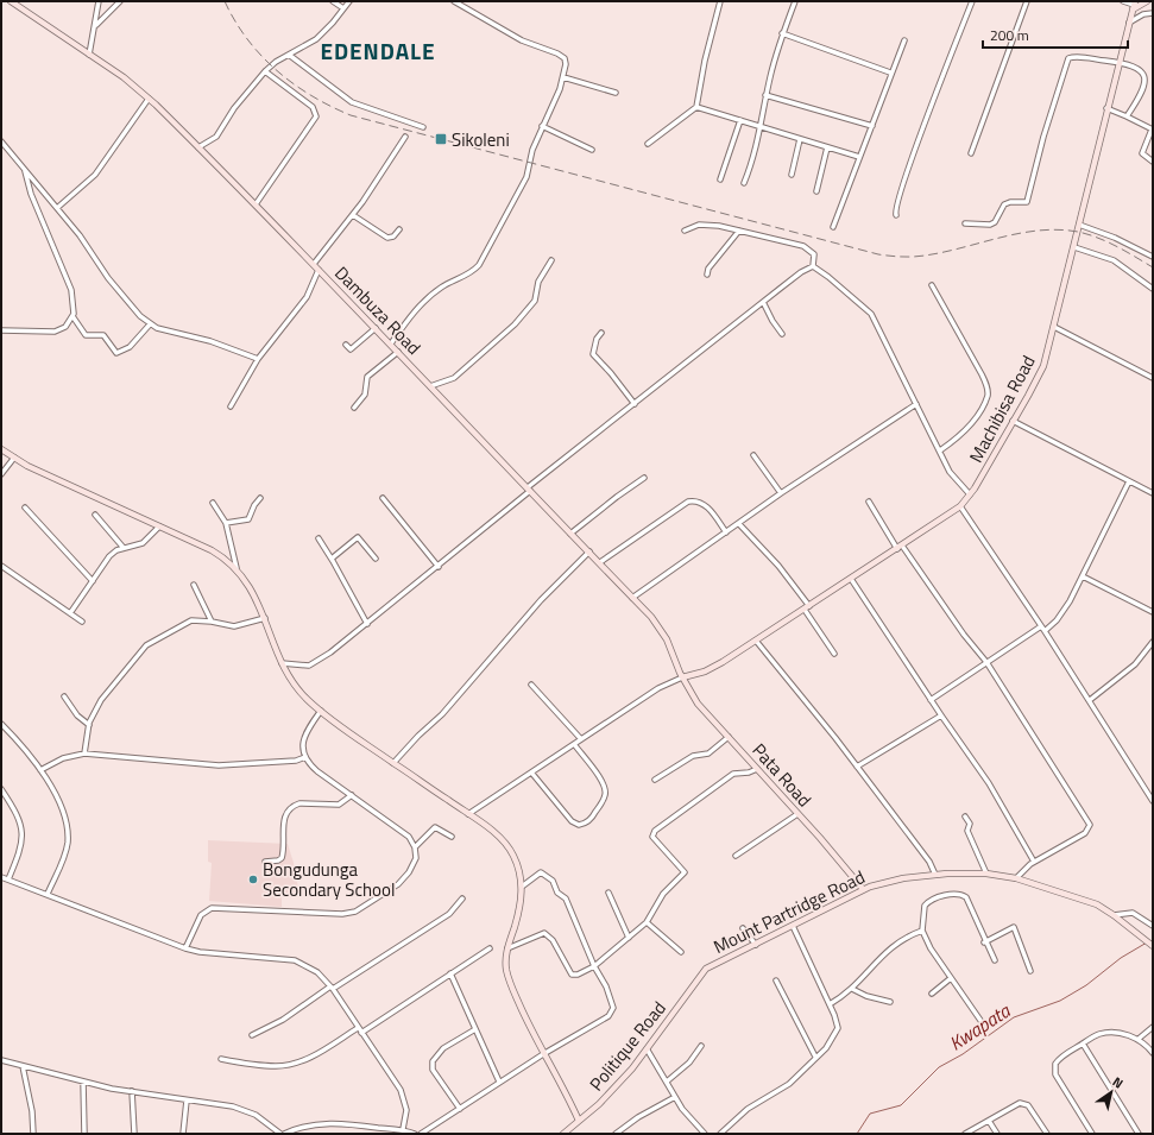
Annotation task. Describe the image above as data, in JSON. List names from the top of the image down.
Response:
{
  "streets": {
    "street": [
      "Dambuza Road",
      "Machibisa Road",
      "Pata Road",
      "Mount Partridge Road",
      "Politique Road"
    ]
  },
  "crossings": [
    ["Dambuza Road", "Machibisa Road"],
    ["Dambuza Road", "Pata Road"],
    ["Machibisa Road", "Pata Road"],
    ["Pata Road", "Mount Partridge Road"],
    ["Mount Partridge Road", "Politique Road"]
  ],
  "districts": ["EDENDALE"],
  "water": ["Kwapata"],
  "places": {
    "transit": ["Sikoleni"],
    "other": ["Bongudunga Secondary School"]
  },
  "scale_bar": "200 m",
  "north": "top right"
}
